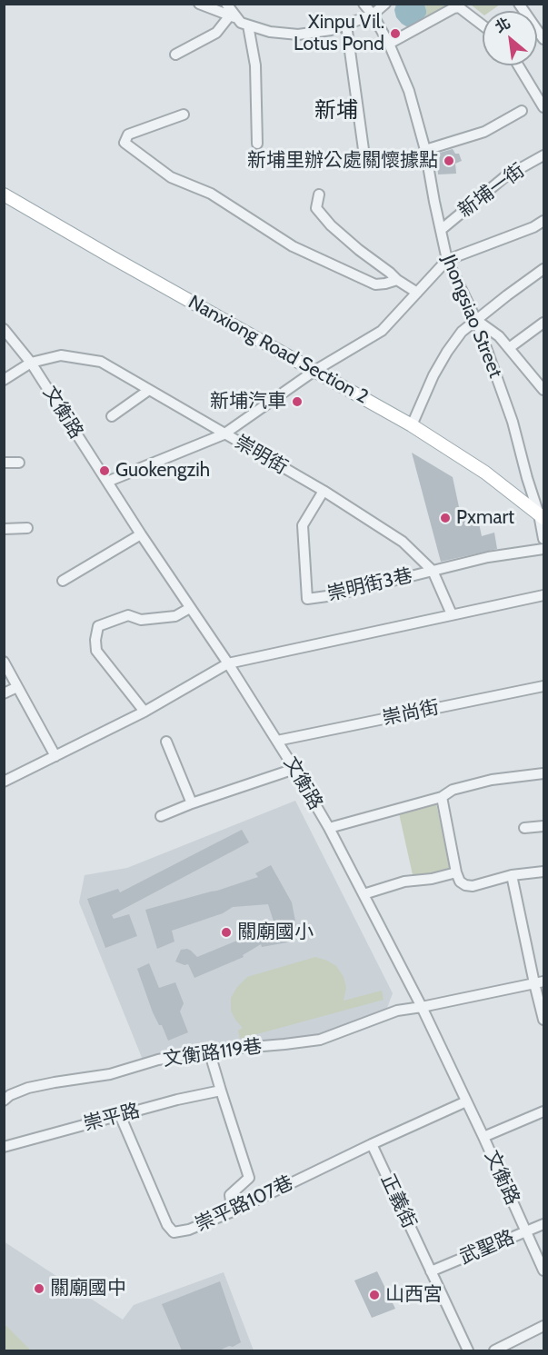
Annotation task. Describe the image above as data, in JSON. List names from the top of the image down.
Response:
{
  "streets": {
    "main road": ["Nanxiong Road Section 2"],
    "street": [
      "新埔一街",
      "Jhongsiao Street",
      "文衡路",
      "崇明街",
      "崇明街3巷",
      "崇尚街",
      "文衡路119巷",
      "崇平路",
      "正義街",
      "崇平路107巷",
      "武聖路"
    ]
  },
  "crossings": [
    ["新埔一街", "Jhongsiao Street"],
    ["Jhongsiao Street", "Nanxiong Road Section 2"],
    ["文衡路", "崇明街"],
    ["文衡路", "崇尚街"],
    ["文衡路", "文衡路119巷"],
    ["文衡路", "武聖路"],
    ["崇明街", "崇明街3巷"],
    ["崇平路", "崇平路107巷"],
    ["正義街", "崇平路107巷"],
    ["正義街", "武聖路"]
  ],
  "districts": ["新埔"],
  "places": [
    "Xinpu Vil. Lotus Pond",
    "新埔里辦公處關懷據點",
    "新埔汽車",
    "Guokengzih",
    "Pxmart",
    "關廟國小",
    "關廟國中",
    "山西宮"
  ],
  "north": "top left"
}
